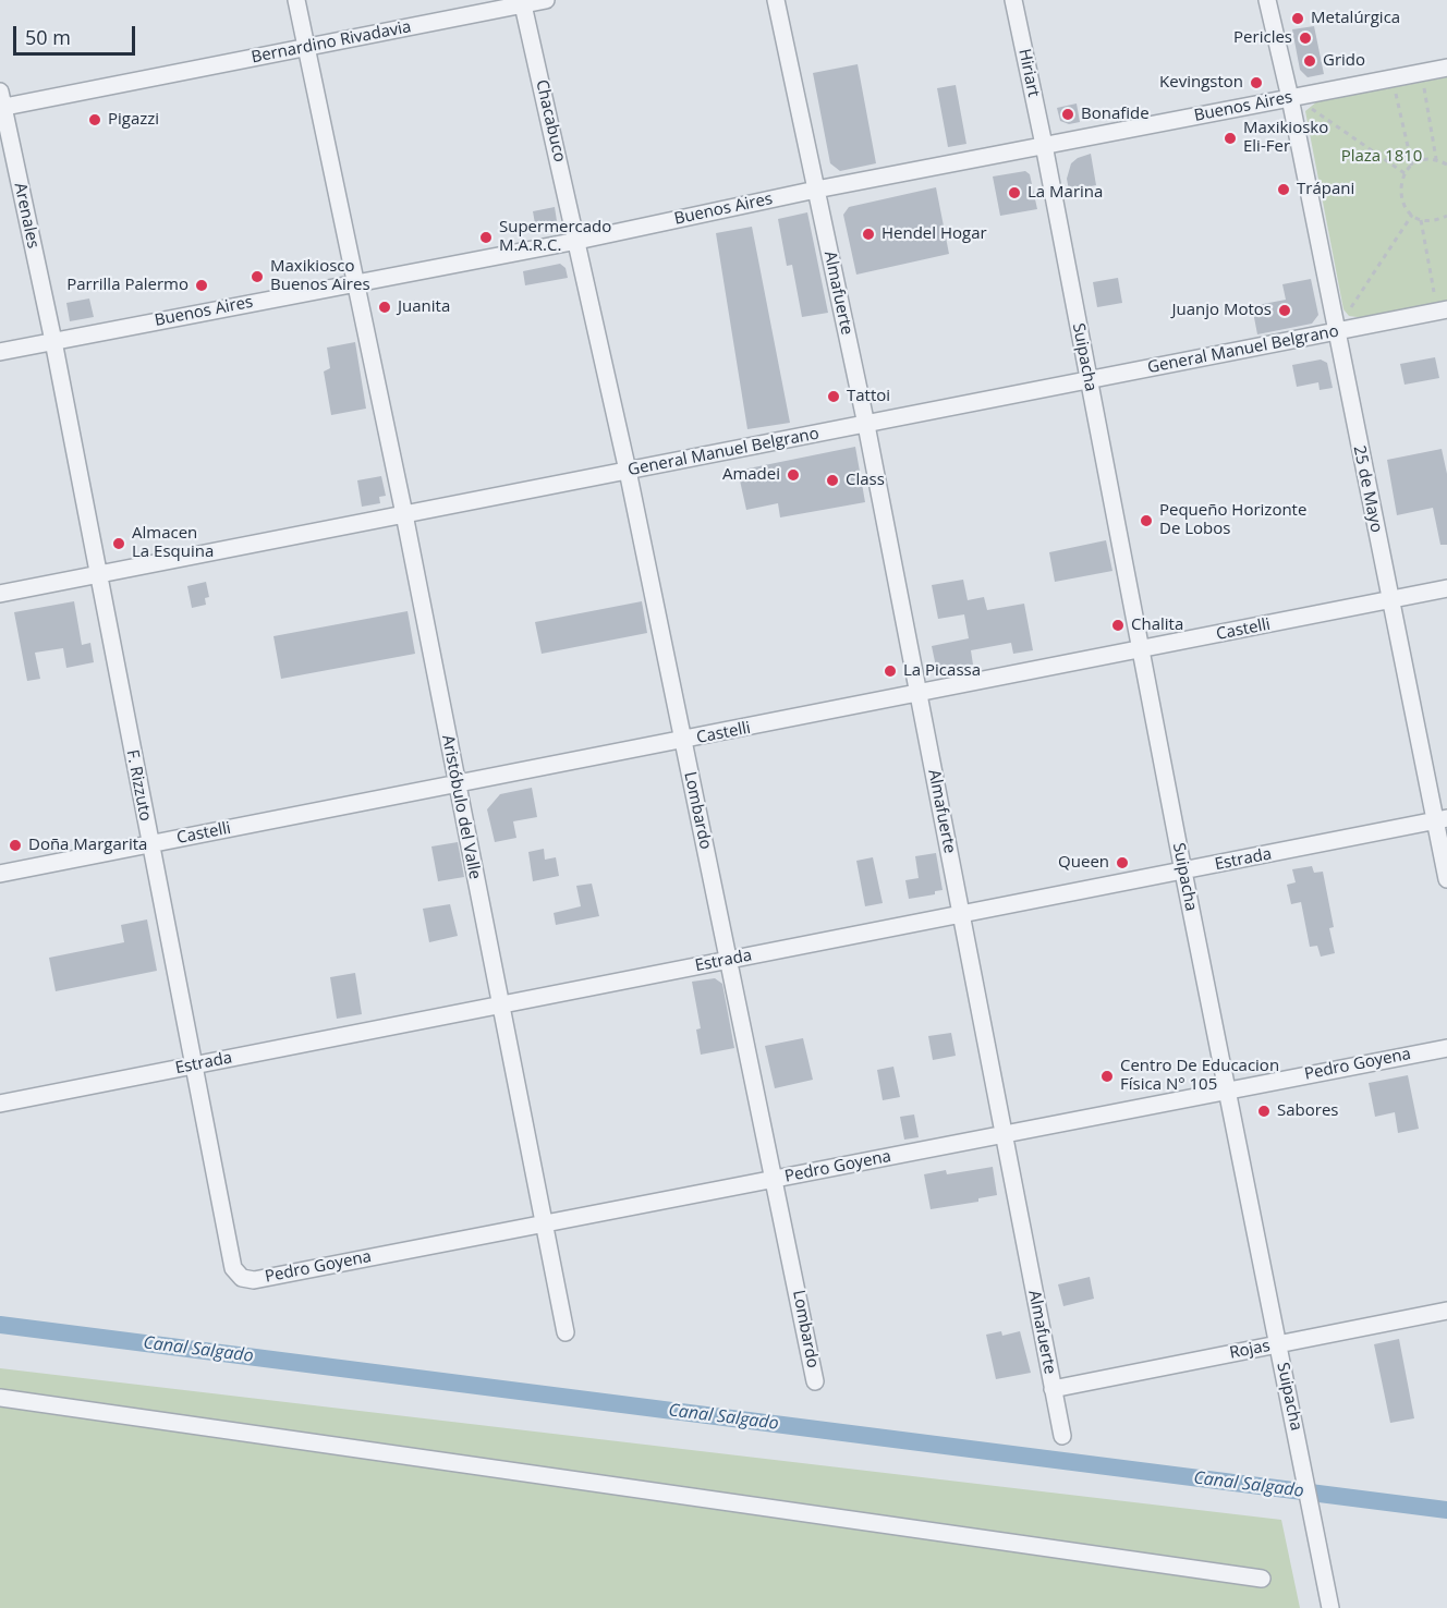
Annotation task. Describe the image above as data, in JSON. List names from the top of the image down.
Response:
{
  "streets": {
    "street": [
      "Bernardino Rivadavia",
      "Hiriart",
      "Buenos Aires",
      "Chacabuco",
      "Arenales",
      "Almafuerte",
      "General Manuel Belgrano",
      "Suipacha",
      "25 de Mayo",
      "Castelli",
      "F. Rizzuto",
      "Aristóbulo del Valle",
      "Lombardo",
      "Estrada",
      "Pedro Goyena",
      "Rojas"
    ]
  },
  "crossings": [
    ["Bernardino Rivadavia", "Chacabuco"],
    ["Bernardino Rivadavia", "Arenales"],
    ["Bernardino Rivadavia", "Aristóbulo del Valle"],
    ["Hiriart", "Buenos Aires"],
    ["Hiriart", "Suipacha"],
    ["Buenos Aires", "Chacabuco"],
    ["Buenos Aires", "Arenales"],
    ["Buenos Aires", "Almafuerte"],
    ["Buenos Aires", "Suipacha"],
    ["Buenos Aires", "25 de Mayo"],
    ["Buenos Aires", "F. Rizzuto"],
    ["Buenos Aires", "Aristóbulo del Valle"],
    ["Buenos Aires", "Lombardo"],
    ["Chacabuco", "Lombardo"],
    ["Arenales", "F. Rizzuto"],
    ["Almafuerte", "General Manuel Belgrano"],
    ["Almafuerte", "Castelli"],
    ["Almafuerte", "Estrada"],
    ["Almafuerte", "Pedro Goyena"],
    ["Almafuerte", "Rojas"],
    ["General Manuel Belgrano", "Suipacha"],
    ["General Manuel Belgrano", "25 de Mayo"],
    ["General Manuel Belgrano", "F. Rizzuto"],
    ["General Manuel Belgrano", "Aristóbulo del Valle"],
    ["General Manuel Belgrano", "Lombardo"],
    ["Suipacha", "Castelli"],
    ["Suipacha", "Estrada"],
    ["Suipacha", "Pedro Goyena"],
    ["Suipacha", "Rojas"],
    ["25 de Mayo", "Castelli"],
    ["25 de Mayo", "Estrada"],
    ["Castelli", "F. Rizzuto"],
    ["Castelli", "Aristóbulo del Valle"],
    ["Castelli", "Lombardo"],
    ["F. Rizzuto", "Estrada"],
    ["F. Rizzuto", "Pedro Goyena"],
    ["Aristóbulo del Valle", "Estrada"],
    ["Aristóbulo del Valle", "Pedro Goyena"],
    ["Lombardo", "Estrada"],
    ["Lombardo", "Pedro Goyena"]
  ],
  "water": ["Canal Salgado"],
  "parks": ["Plaza 1810"],
  "places": [
    "Metalúrgica",
    "Pericles",
    "Grido",
    "Kevingston",
    "Bonafide",
    "Pigazzi",
    "Maxikiosko Eli-Fer",
    "Trápani",
    "La Marina",
    "Hendel Hogar",
    "Supermercado M.A.R.C.",
    "Maxikiosco Buenos Aires",
    "Parrilla Palermo",
    "Juanita",
    "Juanjo Motos",
    "Tattoi",
    "Amadei",
    "Class",
    "Pequeño Horizonte De Lobos",
    "Almacen La Esquina",
    "Chalita",
    "La Picassa",
    "Doña Margarita",
    "Queen",
    "Centro De Educacion Física N° 105",
    "Sabores"
  ],
  "scale_bar": "50 m"
}
